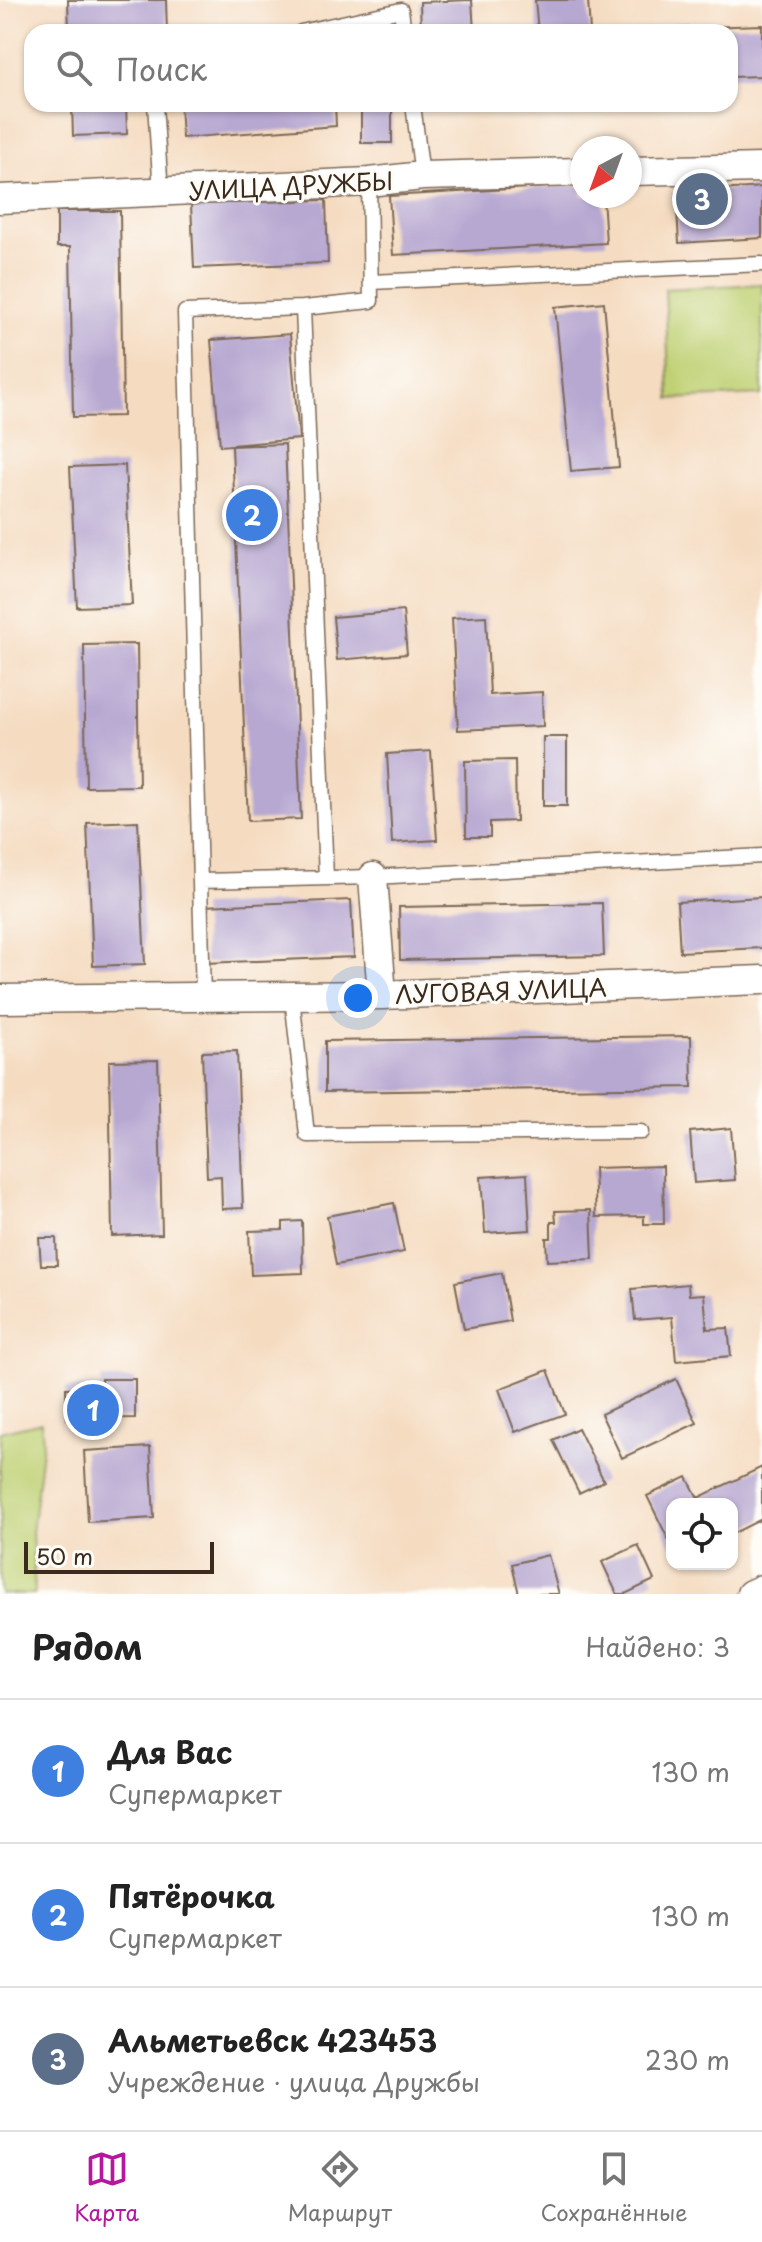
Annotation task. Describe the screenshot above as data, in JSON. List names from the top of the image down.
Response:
{
  "streets": {
    "street": ["УЛИЦА ДРУЖБЫ", "ЛУГОВАЯ УЛИЦА"]
  },
  "scale_bar": "50 m",
  "north": "bottom left",
  "page": {
    "search": "Поиск",
    "pins": ["3", "2", "1"],
    "scale": "50 m",
    "heading": ["Рядом", "Найдено: 3"],
    "list": [
      {
        "mark": "1",
        "name": "Для Вас",
        "note": "Супермаркет",
        "value": "130 m"
      },
      {
        "mark": "2",
        "name": "Пятёрочка",
        "note": "Супермаркет",
        "value": "130 m"
      },
      {
        "mark": "3",
        "name": "Альметьевск 423453",
        "note": "Учреждение · улица Дружбы",
        "value": "230 m"
      }
    ],
    "nav": ["Карта", "Маршрут", "Сохранённые"]
  }
}
